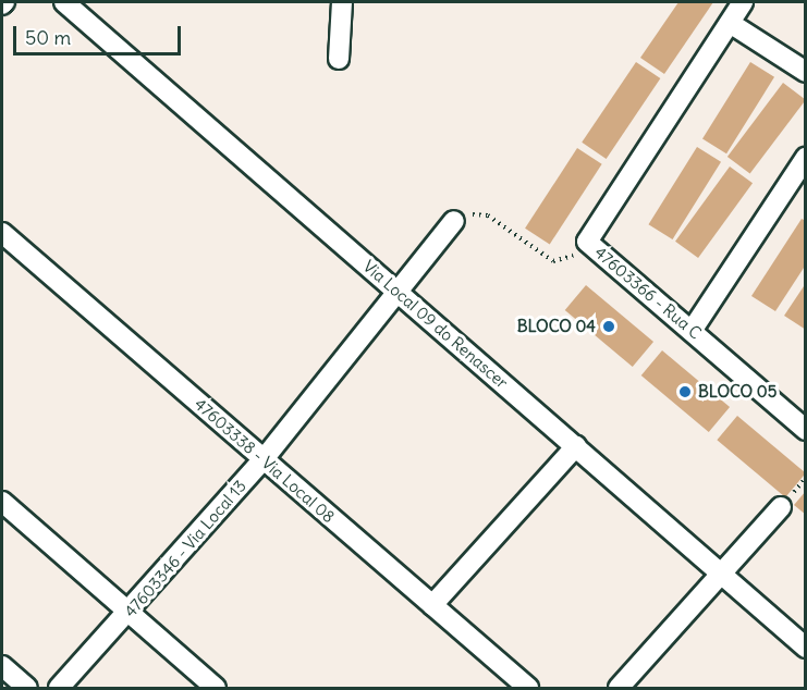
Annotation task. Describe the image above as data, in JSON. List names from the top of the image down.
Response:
{
  "streets": {
    "street": [
      "47603366 - Rua C",
      "Via Local 09 do Renascer",
      "47603338 - Via Local 08",
      "47603346 - Via Local 13"
    ]
  },
  "crossings": [
    ["Via Local 09 do Renascer", "47603346 - Via Local 13"],
    ["47603338 - Via Local 08", "47603346 - Via Local 13"]
  ],
  "places": ["BLOCO 04", "BLOCO 05"],
  "scale_bar": "50 m"
}
